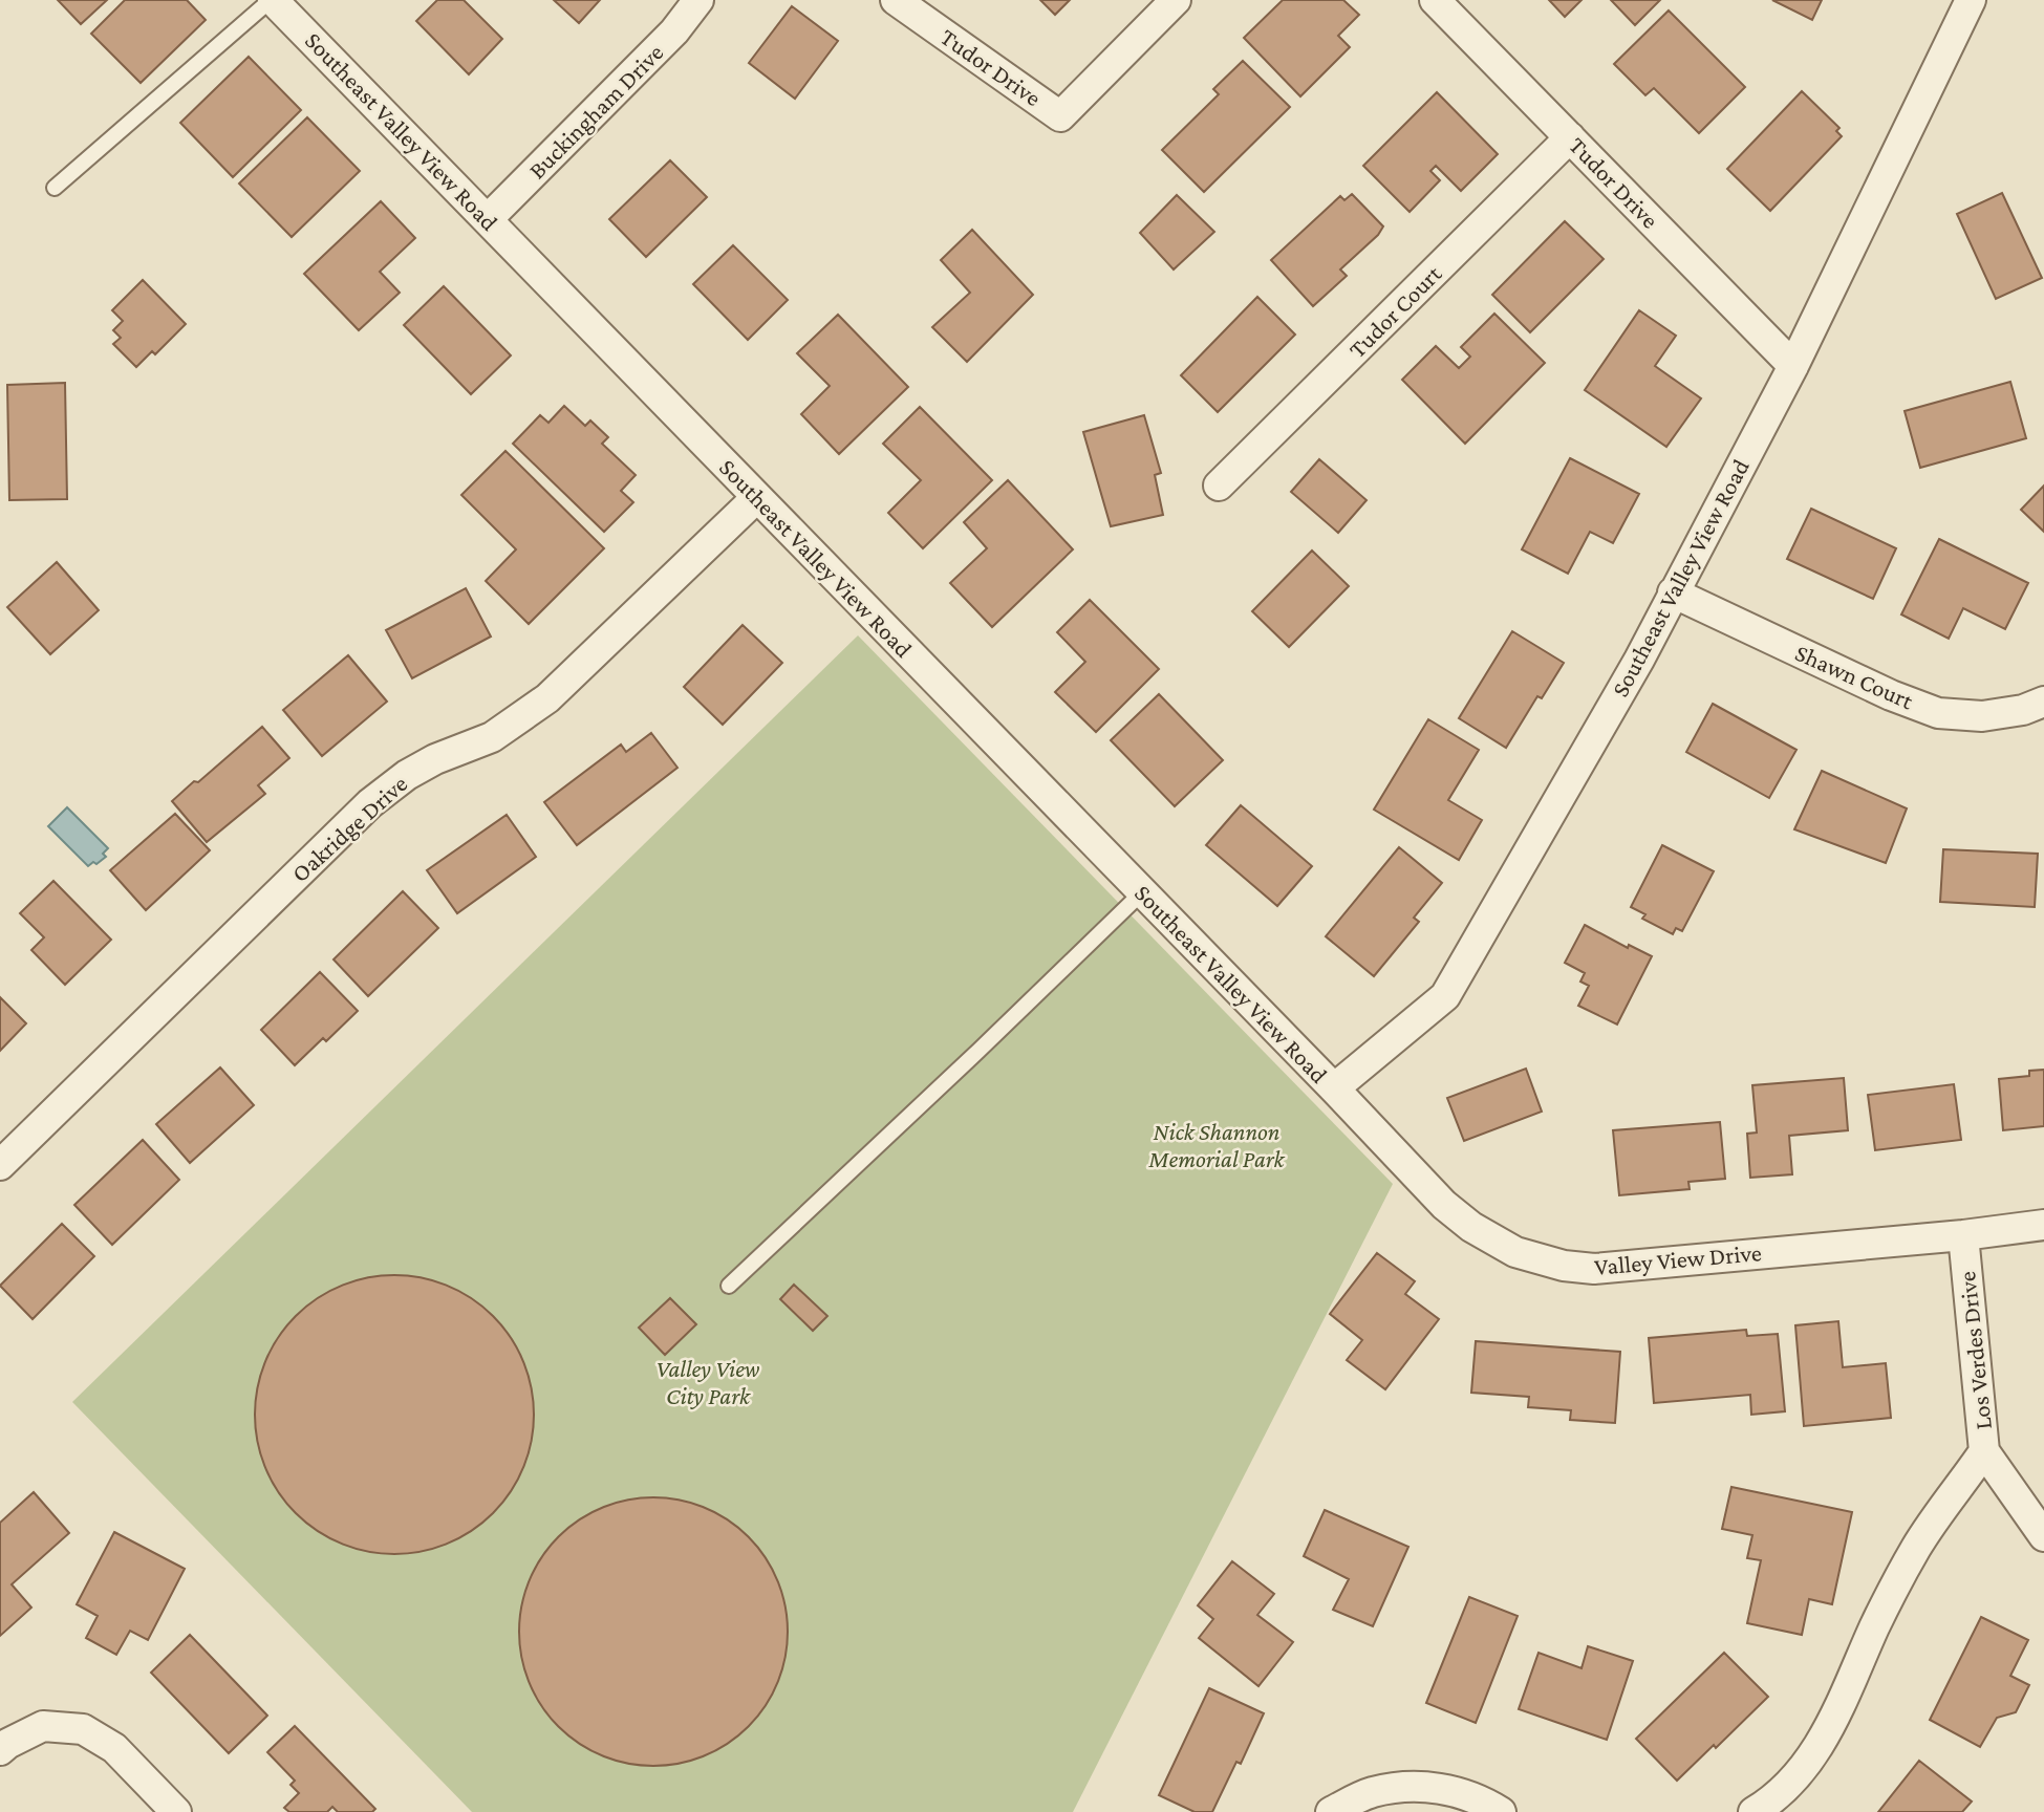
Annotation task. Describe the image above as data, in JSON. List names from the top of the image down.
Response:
{
  "streets": {
    "street": [
      "Tudor Drive",
      "Buckingham Drive",
      "Southeast Valley View Road",
      "Tudor Court",
      "Shawn Court",
      "Oakridge Drive",
      "Valley View Drive",
      "Los Verdes Drive"
    ]
  },
  "crossings": [
    ["Tudor Drive", "Southeast Valley View Road"],
    ["Tudor Drive", "Tudor Court"],
    ["Buckingham Drive", "Southeast Valley View Road"],
    ["Southeast Valley View Road", "Shawn Court"],
    ["Southeast Valley View Road", "Oakridge Drive"],
    ["Southeast Valley View Road", "Valley View Drive"],
    ["Valley View Drive", "Los Verdes Drive"]
  ],
  "parks": ["Nick Shannon Memorial Park", "Valley View City Park"]
}
